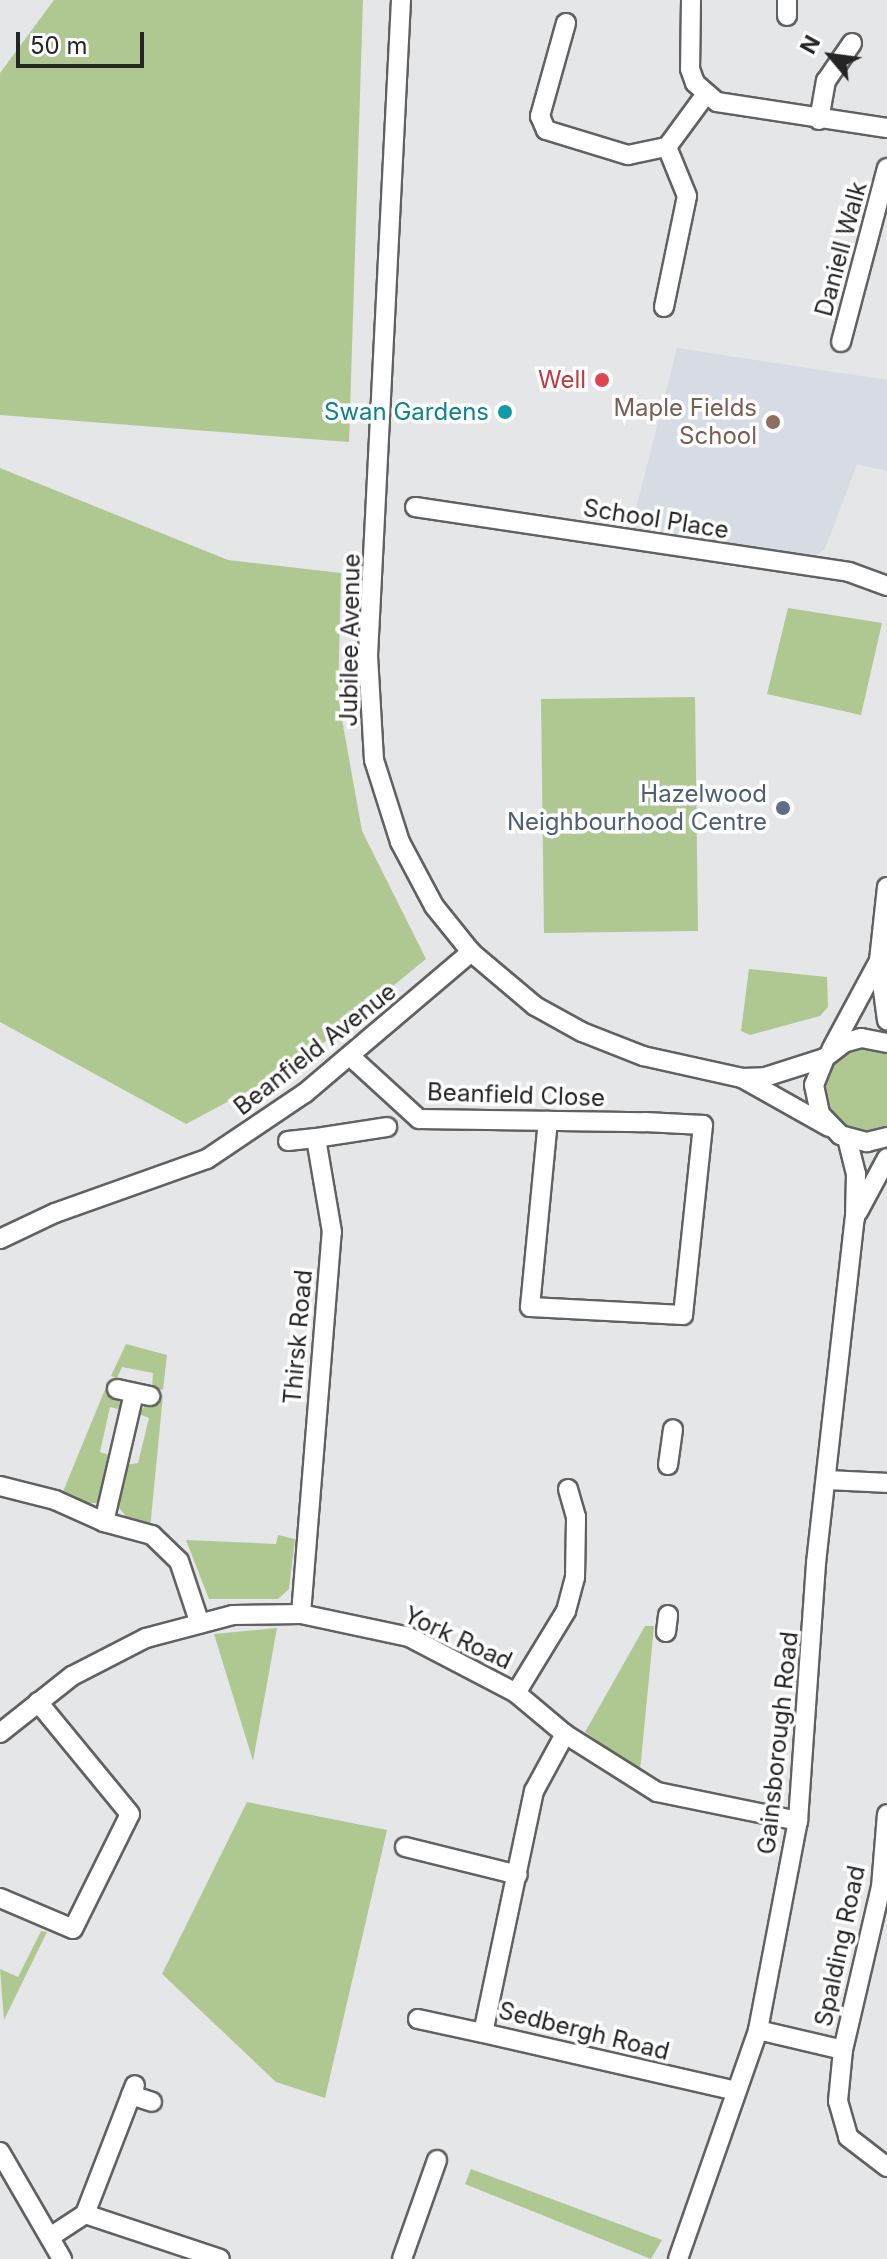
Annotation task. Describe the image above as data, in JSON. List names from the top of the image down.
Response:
{
  "streets": {
    "street": [
      "Daniell Walk",
      "School Place",
      "Jubilee Avenue",
      "Beanfield Avenue",
      "Beanfield Close",
      "Thirsk Road",
      "York Road",
      "Gainsborough Road",
      "Spalding Road",
      "Sedbergh Road"
    ]
  },
  "crossings": [
    ["Jubilee Avenue", "Beanfield Avenue"],
    ["Jubilee Avenue", "Gainsborough Road"],
    ["Beanfield Avenue", "Beanfield Close"],
    ["Thirsk Road", "York Road"],
    ["York Road", "Gainsborough Road"],
    ["York Road", "Sedbergh Road"],
    ["Gainsborough Road", "Spalding Road"],
    ["Gainsborough Road", "Sedbergh Road"]
  ],
  "places": [
    "Well",
    "Swan Gardens",
    "Maple Fields School",
    "Hazelwood Neighbourhood Centre"
  ],
  "scale_bar": "50 m",
  "north": "top left"
}
